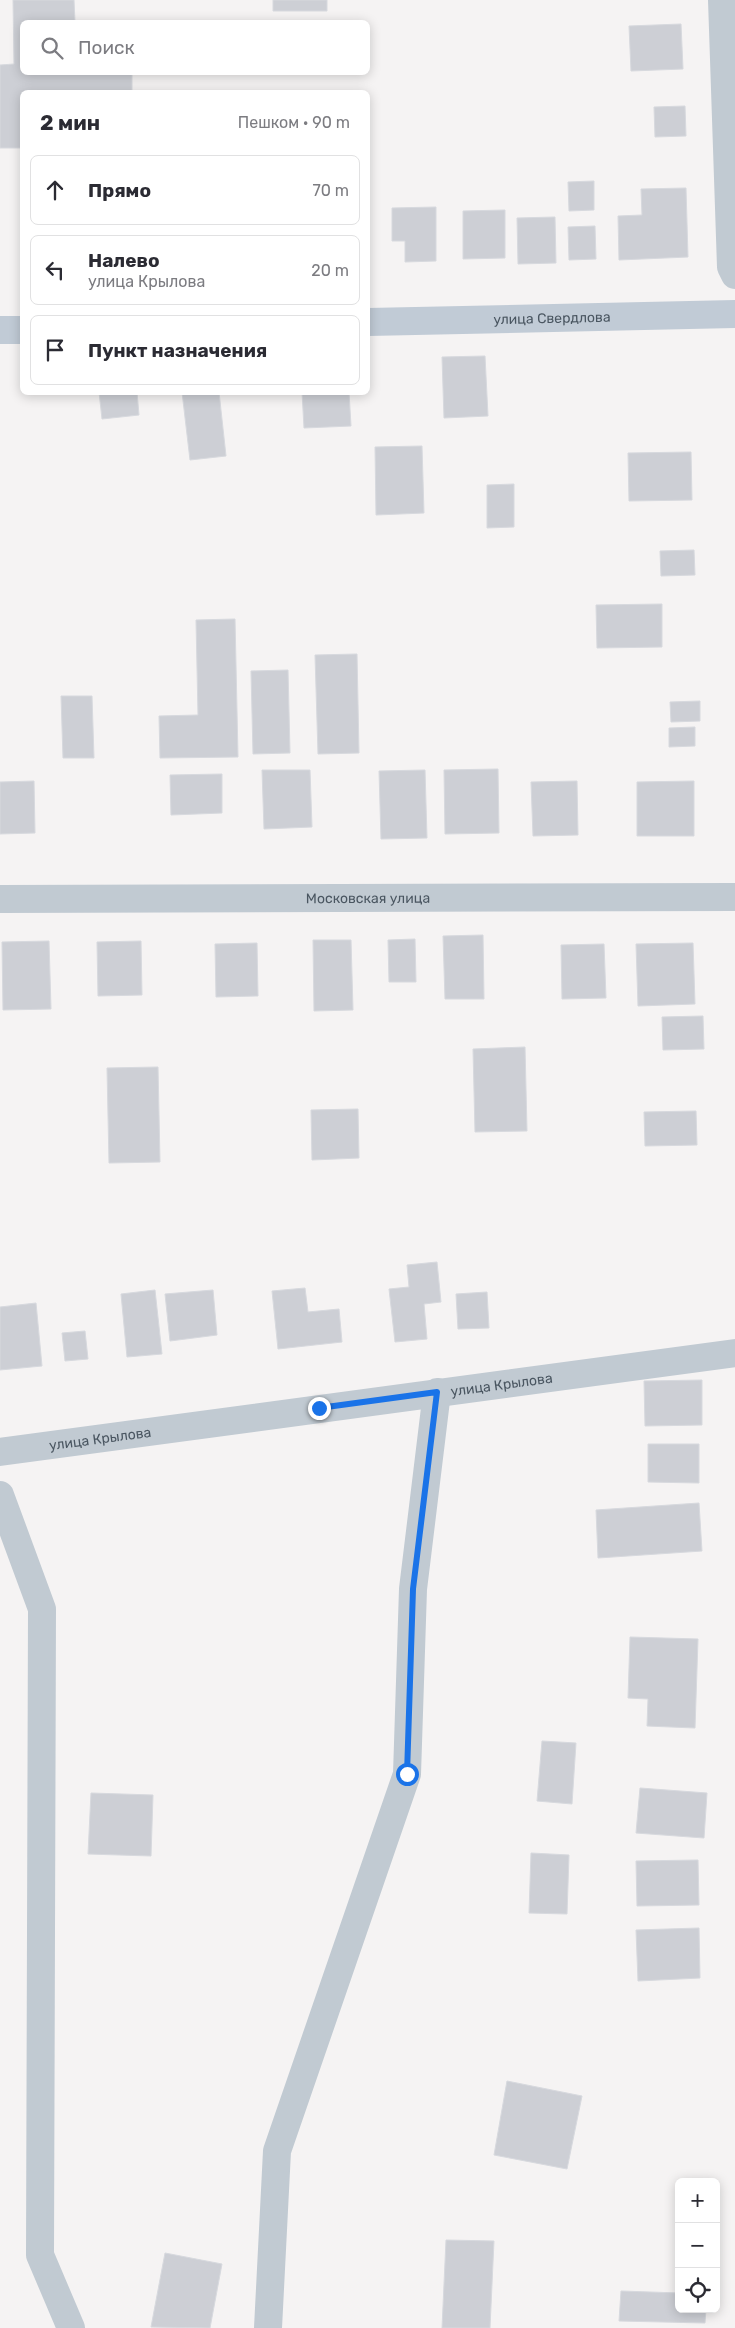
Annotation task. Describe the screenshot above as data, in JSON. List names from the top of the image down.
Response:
{
  "streets": {
    "main road": ["улица Свердлова"],
    "street": ["Московская улица", "улица Крылова"]
  },
  "page": {
    "search": "Поиск",
    "heading": ["2 мин", "Пешком · 90 m"],
    "list": [
      ["Прямо", "70 m"],
      ["Налево", "улица Крылова", "20 m"],
      "Пункт назначения"
    ],
    "map_buttons": ["+", "−"]
  }
}
